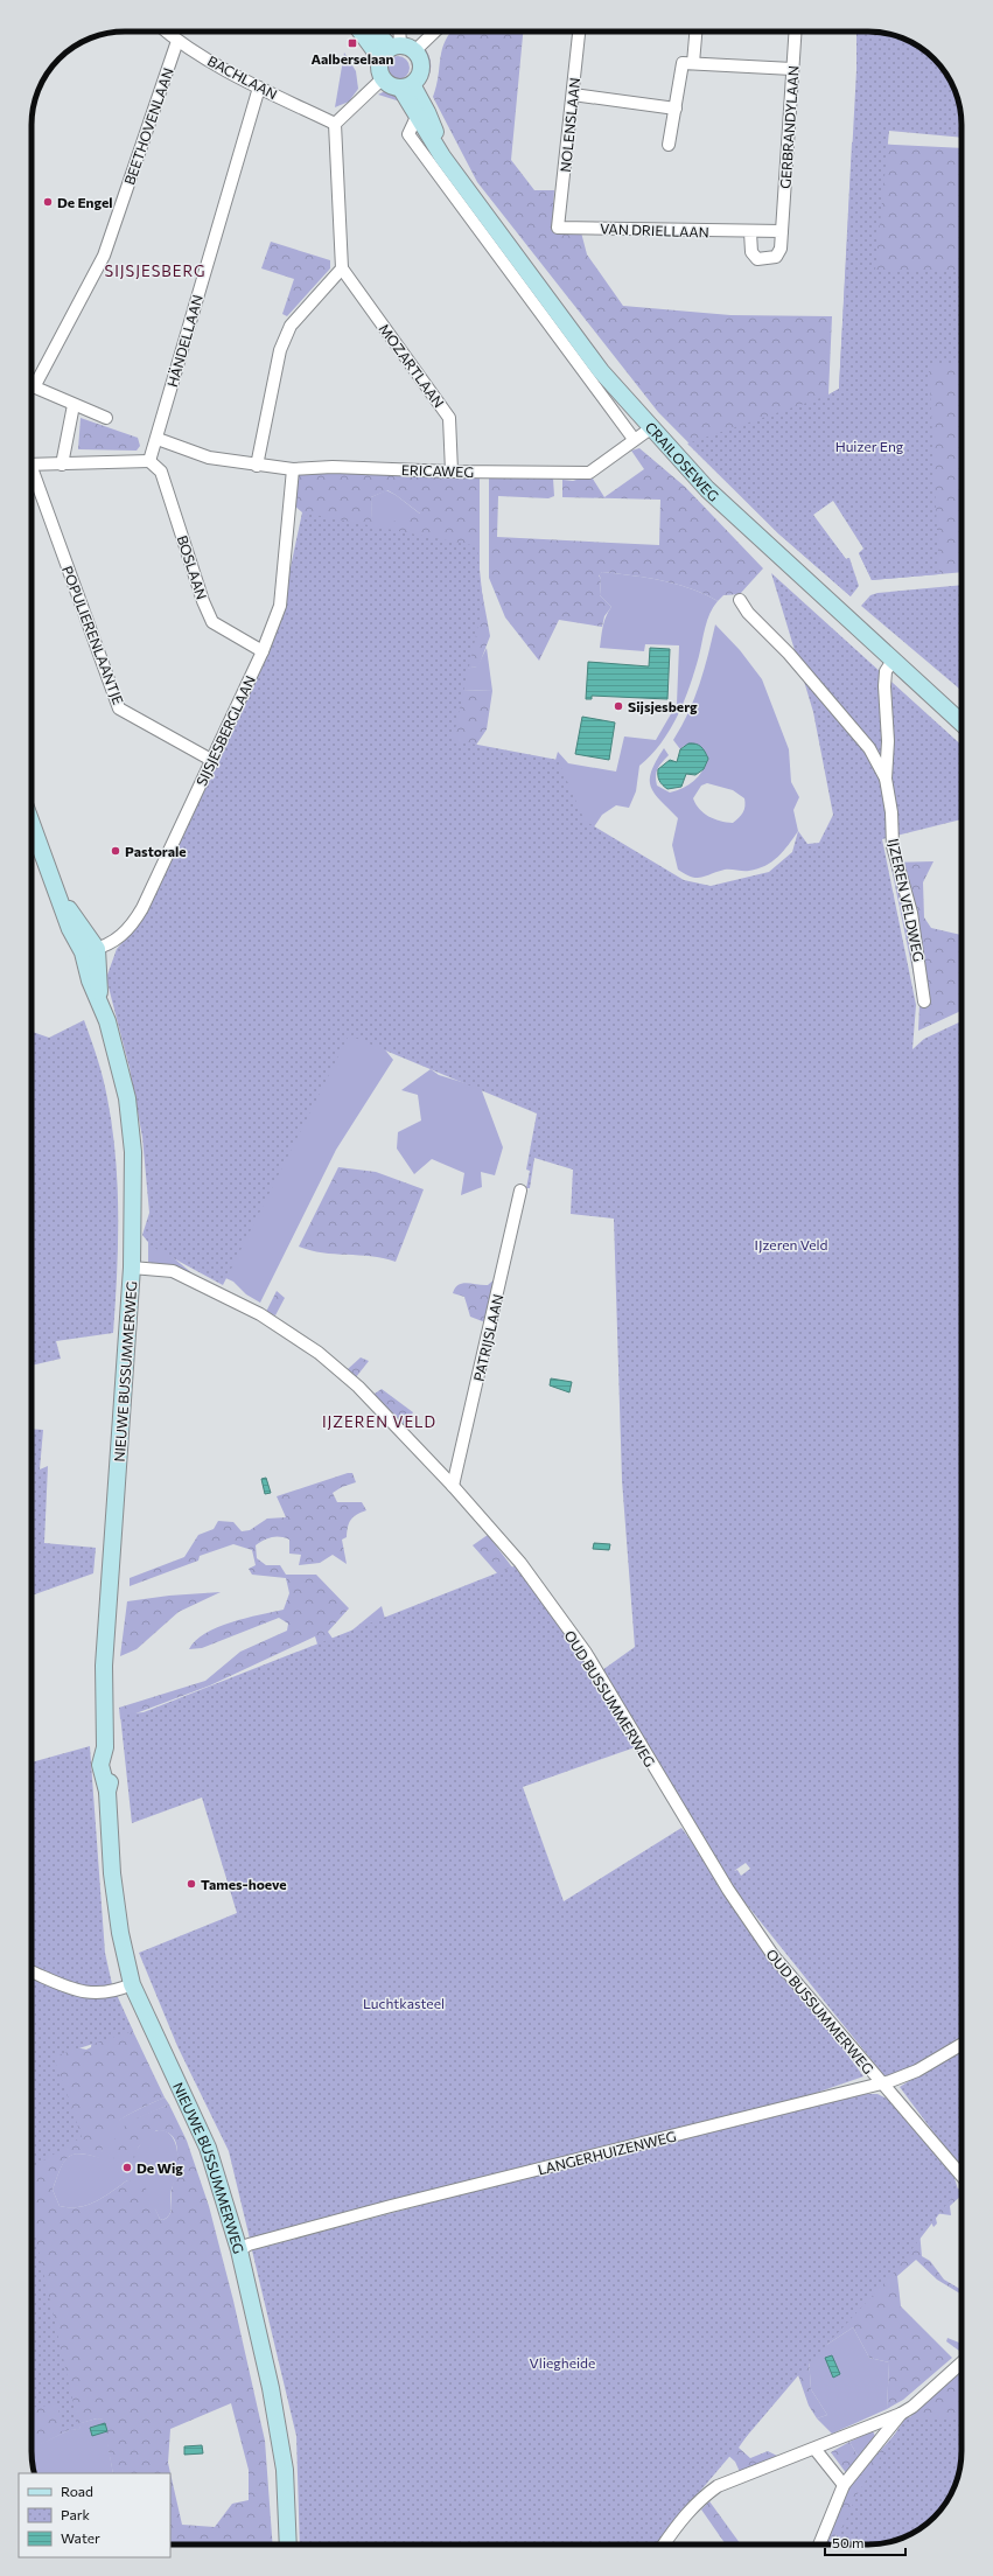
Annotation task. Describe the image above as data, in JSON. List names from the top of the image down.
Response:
{
  "streets": {
    "main road": ["CRAILOSEWEG", "NIEUWE BUSSUMMERWEG"],
    "street": [
      "BACHLAAN",
      "NOLENSLAAN",
      "BEETHOVENLAAN",
      "GERBRANDYLAAN",
      "VAN DRIELLAAN",
      "HÄNDELLAAN",
      "MOZARTLAAN",
      "ERICAWEG",
      "BOSLAAN",
      "POPULIERENLAANTJE",
      "SIJSJESBERGLAAN",
      "IJZEREN VELDWEG",
      "PATRIJSLAAN",
      "OUD BUSSUMMERWEG",
      "LANGERHUIZENWEG"
    ]
  },
  "crossings": [
    ["BACHLAAN", "BEETHOVENLAAN"],
    ["BACHLAAN", "HÄNDELLAAN"],
    ["NOLENSLAAN", "VAN DRIELLAAN"],
    ["GERBRANDYLAAN", "VAN DRIELLAAN"],
    ["HÄNDELLAAN", "ERICAWEG"],
    ["HÄNDELLAAN", "BOSLAAN"],
    ["MOZARTLAAN", "ERICAWEG"],
    ["CRAILOSEWEG", "ERICAWEG"],
    ["CRAILOSEWEG", "IJZEREN VELDWEG"],
    ["ERICAWEG", "SIJSJESBERGLAAN"],
    ["BOSLAAN", "SIJSJESBERGLAAN"],
    ["POPULIERENLAANTJE", "SIJSJESBERGLAAN"],
    ["SIJSJESBERGLAAN", "NIEUWE BUSSUMMERWEG"],
    ["PATRIJSLAAN", "OUD BUSSUMMERWEG"],
    ["NIEUWE BUSSUMMERWEG", "OUD BUSSUMMERWEG"],
    ["NIEUWE BUSSUMMERWEG", "LANGERHUIZENWEG"],
    ["OUD BUSSUMMERWEG", "LANGERHUIZENWEG"]
  ],
  "districts": ["SIJSJESBERG", "IJZEREN VELD"],
  "parks": [
    "Huizer Eng",
    "IJzeren Veld",
    "Luchtkasteel",
    "Vliegheide"
  ],
  "places": {
    "transit": ["Aalberselaan"],
    "other": [
      "De Engel",
      "Sijsjesberg",
      "Pastorale",
      "Tames-hoeve",
      "De Wig"
    ]
  },
  "legend": ["Road", "Park", "Water"],
  "scale_bar": "50 m"
}
